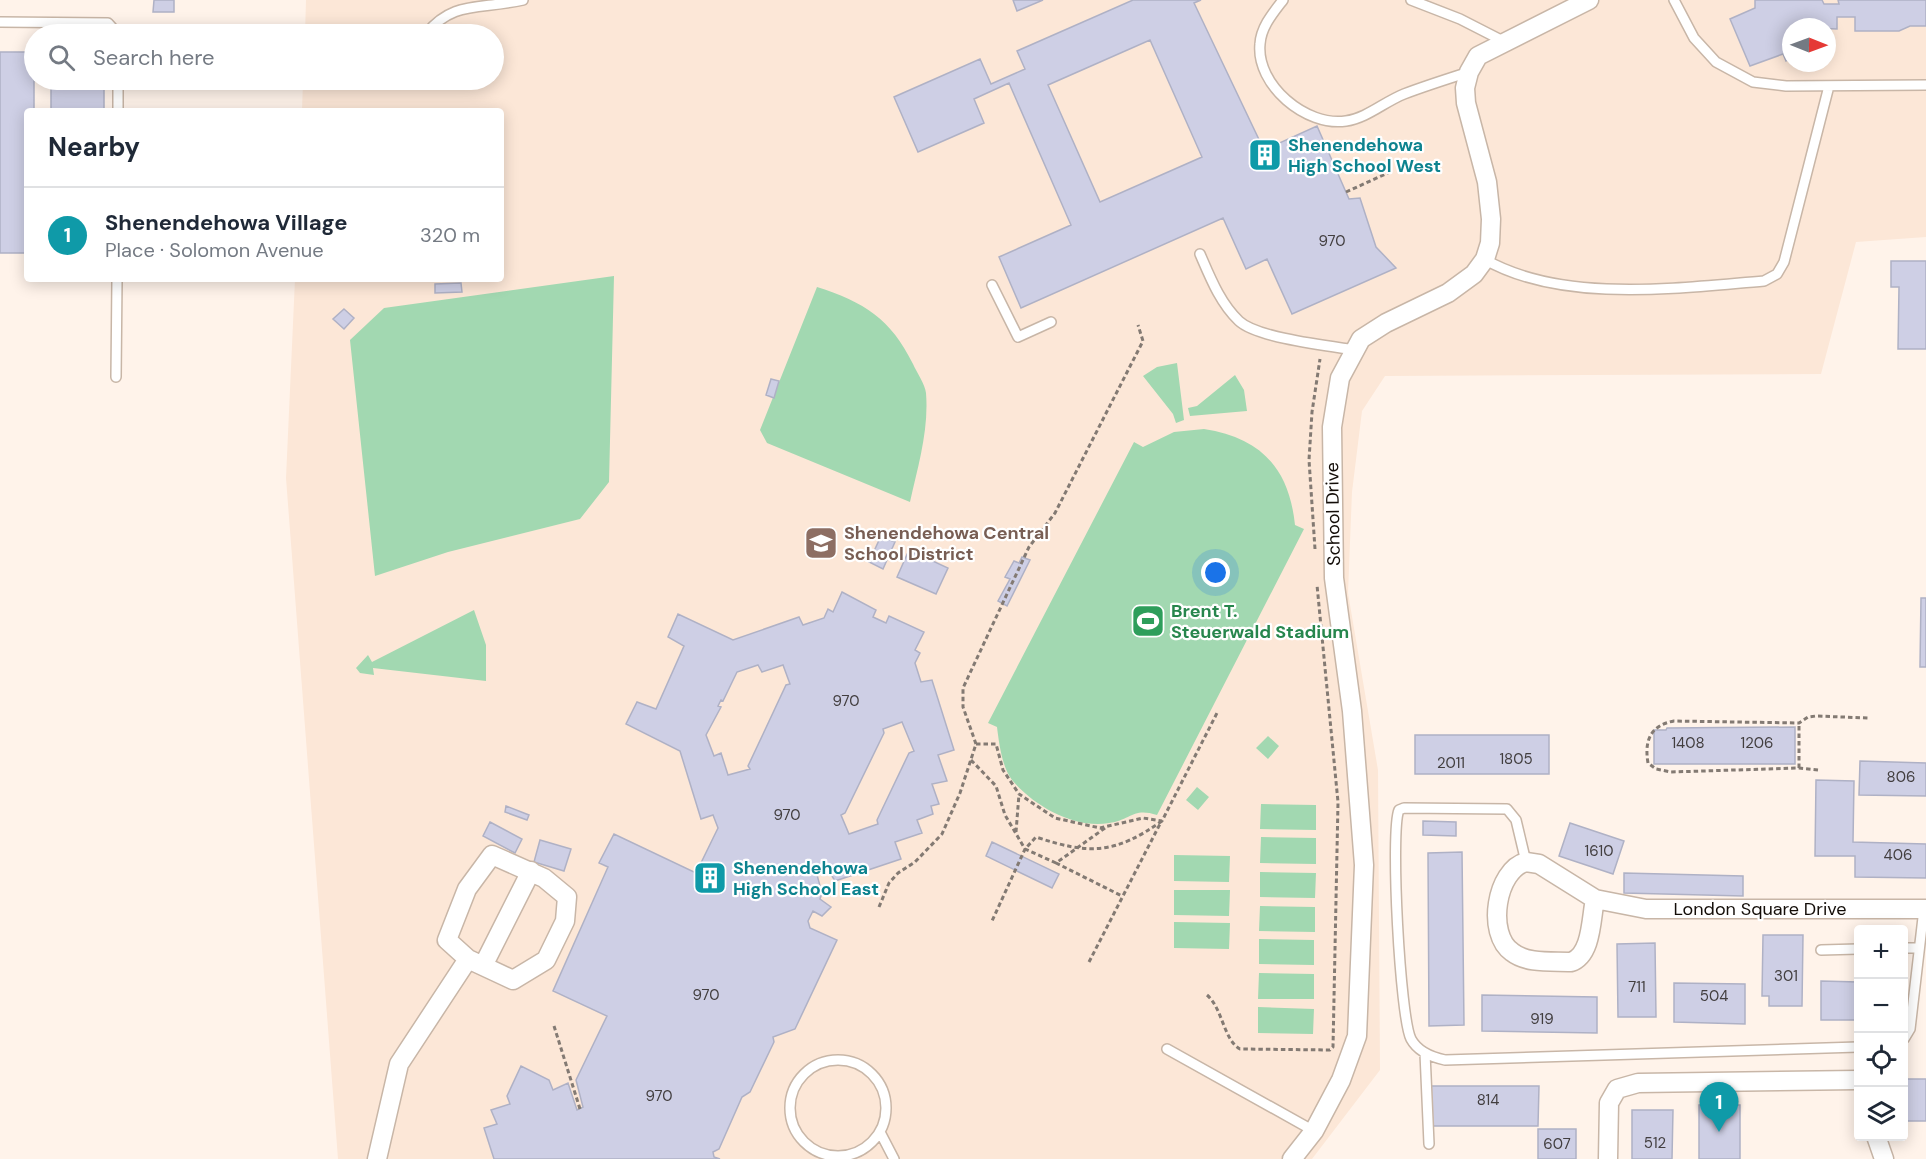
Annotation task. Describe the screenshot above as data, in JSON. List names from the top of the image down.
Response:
{
  "streets": {
    "street": ["School Drive", "London Square Drive"]
  },
  "places": {
    "building": ["Shenendehowa High School West", "Shenendehowa High School East"],
    "school or university": ["Shenendehowa Central School District"],
    "sports": ["Brent T. Steuerwald Stadium"]
  },
  "house_numbers": [
    "970",
    "970",
    "1408",
    "1206",
    "1805",
    "2011",
    "806",
    "970",
    "1610",
    "406",
    "301",
    "711",
    "970",
    "504",
    "919",
    "970",
    "814",
    "512",
    "607"
  ],
  "north": "right",
  "page": {
    "search": "Search here",
    "heading": "Nearby",
    "list": [
      {
        "mark": "1",
        "name": "Shenendehowa Village",
        "note": "Place · Solomon Avenue",
        "value": "320 m"
      }
    ],
    "map_buttons": ["+", "−"],
    "pins": "1"
  }
}
